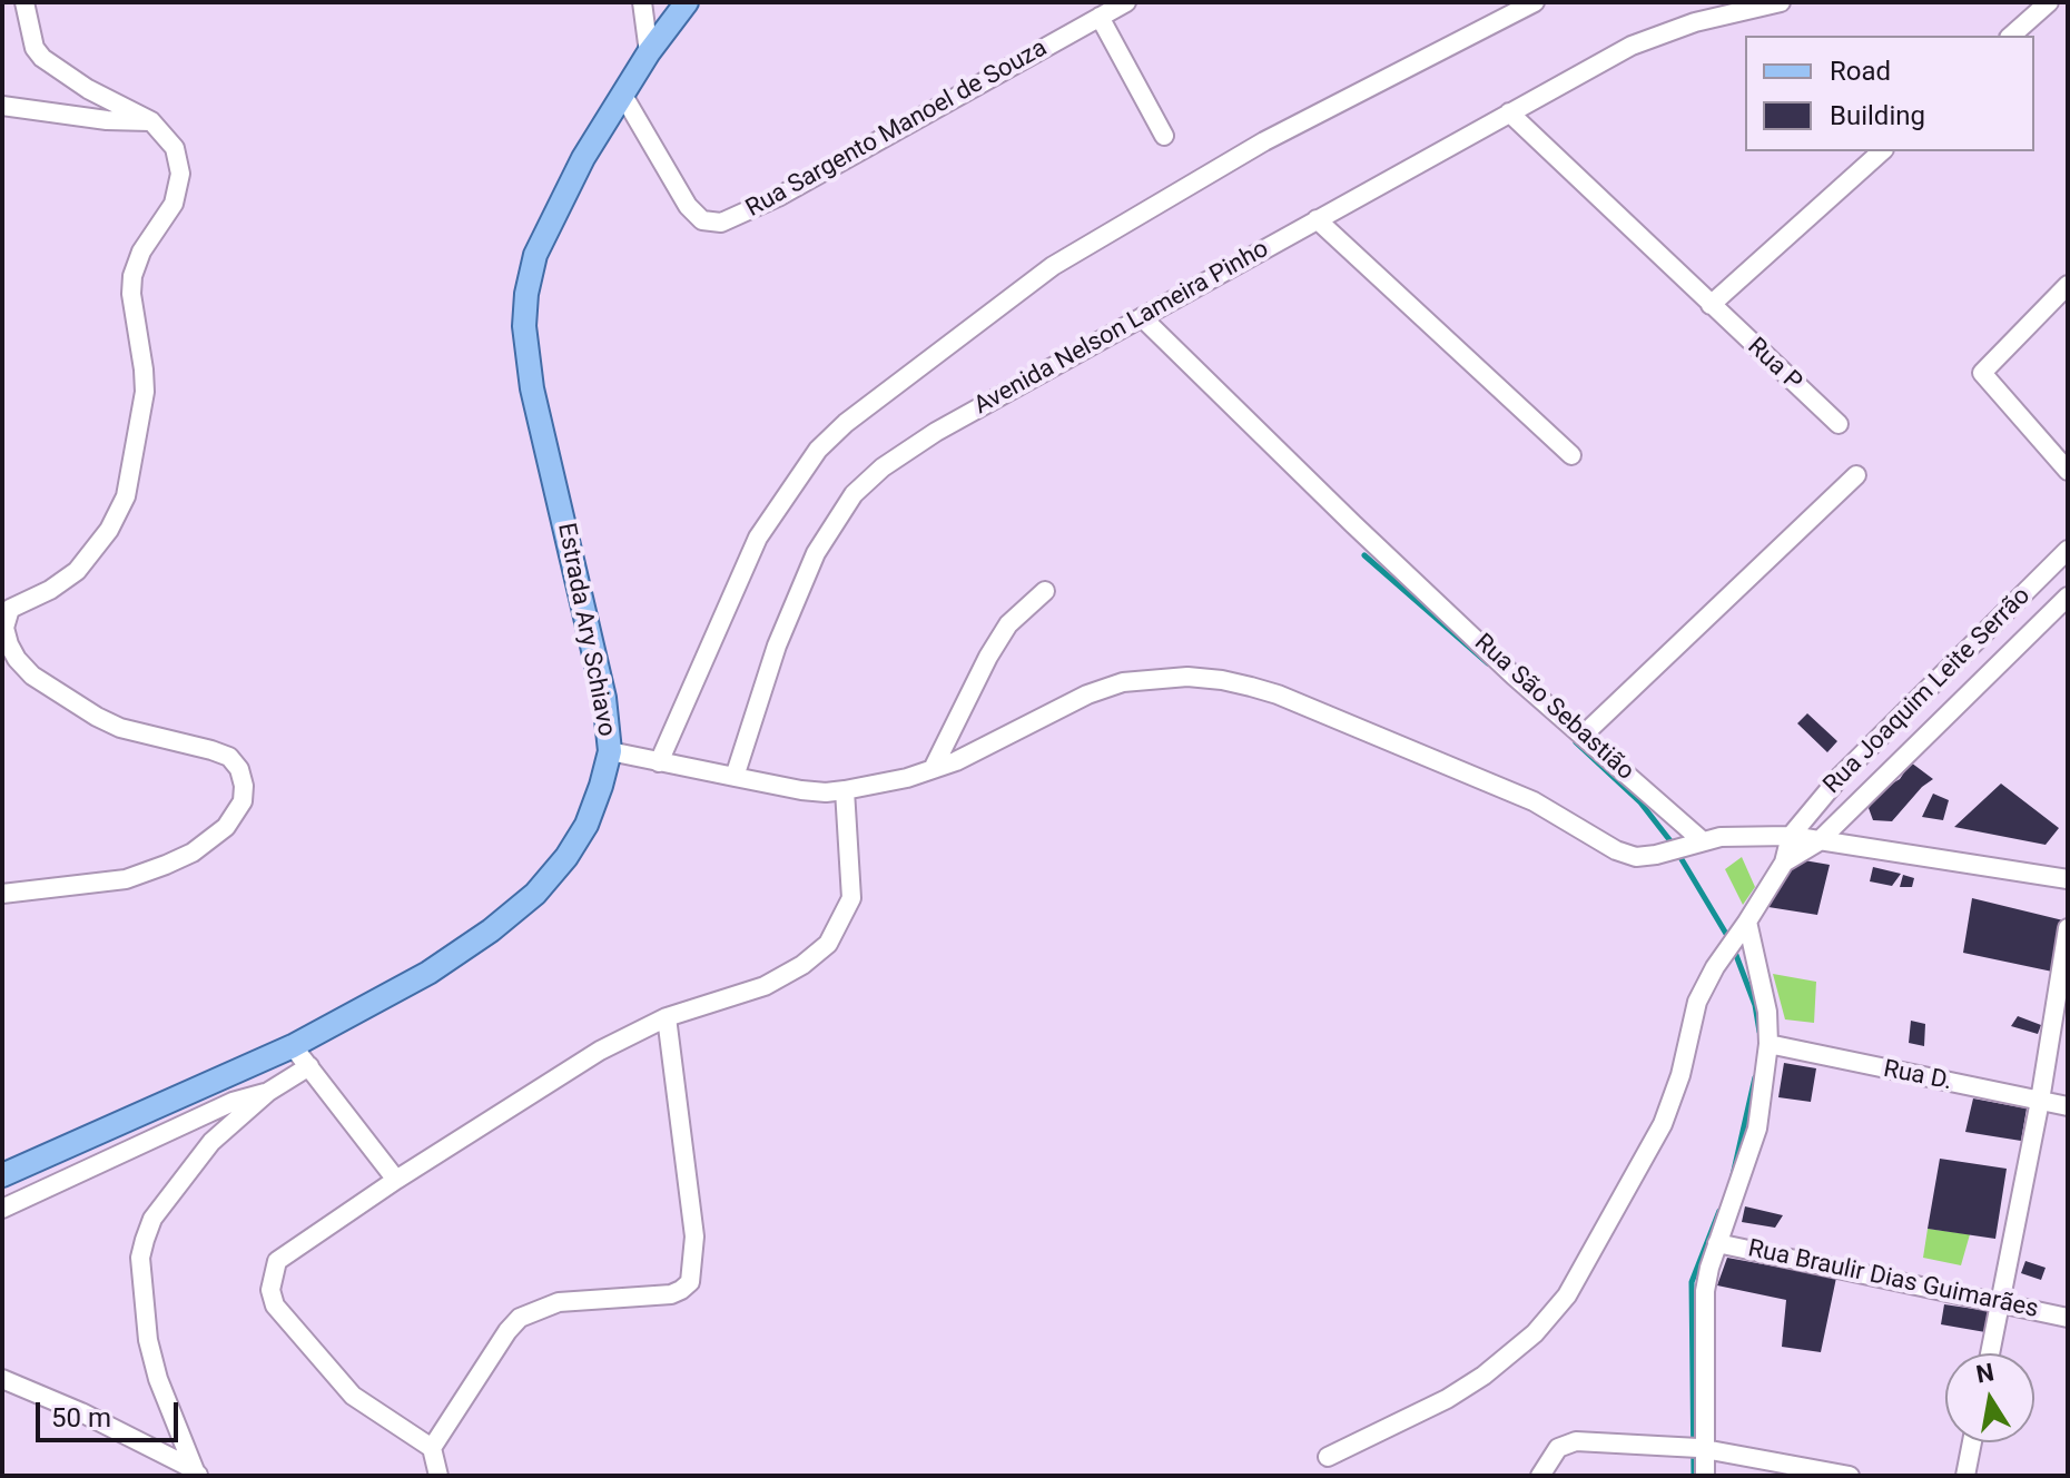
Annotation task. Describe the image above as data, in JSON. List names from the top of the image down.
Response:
{
  "streets": {
    "main road": ["Estrada Ary Schiavo"],
    "street": [
      "Rua Sargento Manoel de Souza",
      "Avenida Nelson Lameira Pinho",
      "Rua P",
      "Rua Joaquim Leite Serrão",
      "Rua São Sebastião",
      "Rua D.",
      "Rua Braulir Dias Guimarães"
    ]
  },
  "crossings": [
    ["Rua Sargento Manoel de Souza", "Estrada Ary Schiavo"],
    ["Avenida Nelson Lameira Pinho", "Rua P"],
    ["Avenida Nelson Lameira Pinho", "Rua São Sebastião"]
  ],
  "legend": ["Road", "Building"],
  "scale_bar": "50 m",
  "north": "top"
}
